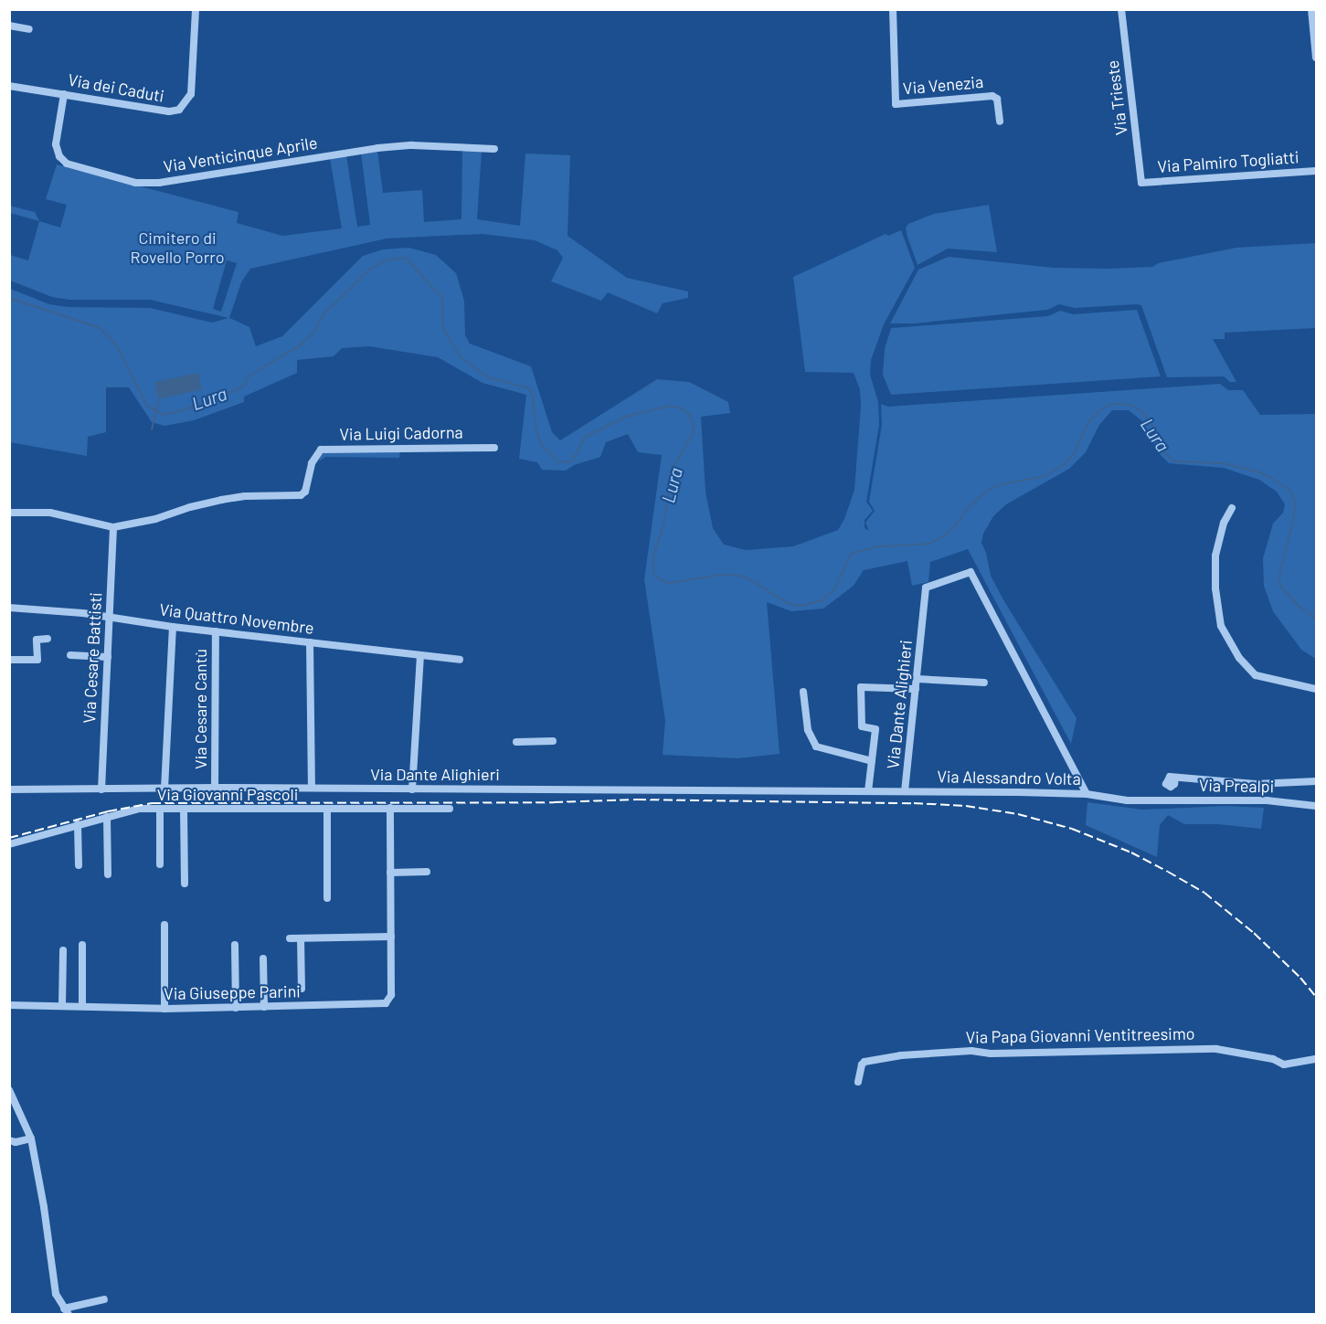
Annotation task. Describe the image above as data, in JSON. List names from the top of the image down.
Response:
{
  "streets": {
    "street": [
      "Via Venezia",
      "Via dei Caduti",
      "Via Trieste",
      "Via Venticinque Aprile",
      "Via Palmiro Togliatti",
      "Via Luigi Cadorna",
      "Via Quattro Novembre",
      "Via Cesare Battisti",
      "Via Dante Alighieri",
      "Via Cesare Cantù",
      "Via Alessandro Volta",
      "Via Prealpi",
      "Via Giovanni Pascoli",
      "Via Giuseppe Parini",
      "Via Papa Giovanni Ventitreesimo"
    ]
  },
  "crossings": [
    ["Via dei Caduti", "Via Venticinque Aprile"],
    ["Via Trieste", "Via Palmiro Togliatti"],
    ["Via Luigi Cadorna", "Via Cesare Battisti"],
    ["Via Quattro Novembre", "Via Cesare Battisti"],
    ["Via Quattro Novembre", "Via Cesare Cantù"],
    ["Via Cesare Battisti", "Via Dante Alighieri"],
    ["Via Dante Alighieri", "Via Cesare Cantù"],
    ["Via Dante Alighieri", "Via Alessandro Volta"],
    ["Via Alessandro Volta", "Via Prealpi"],
    ["Via Giovanni Pascoli", "Via Giuseppe Parini"]
  ],
  "water": ["Lura"],
  "parks": ["Cimitero di Rovello Porro"]
}
